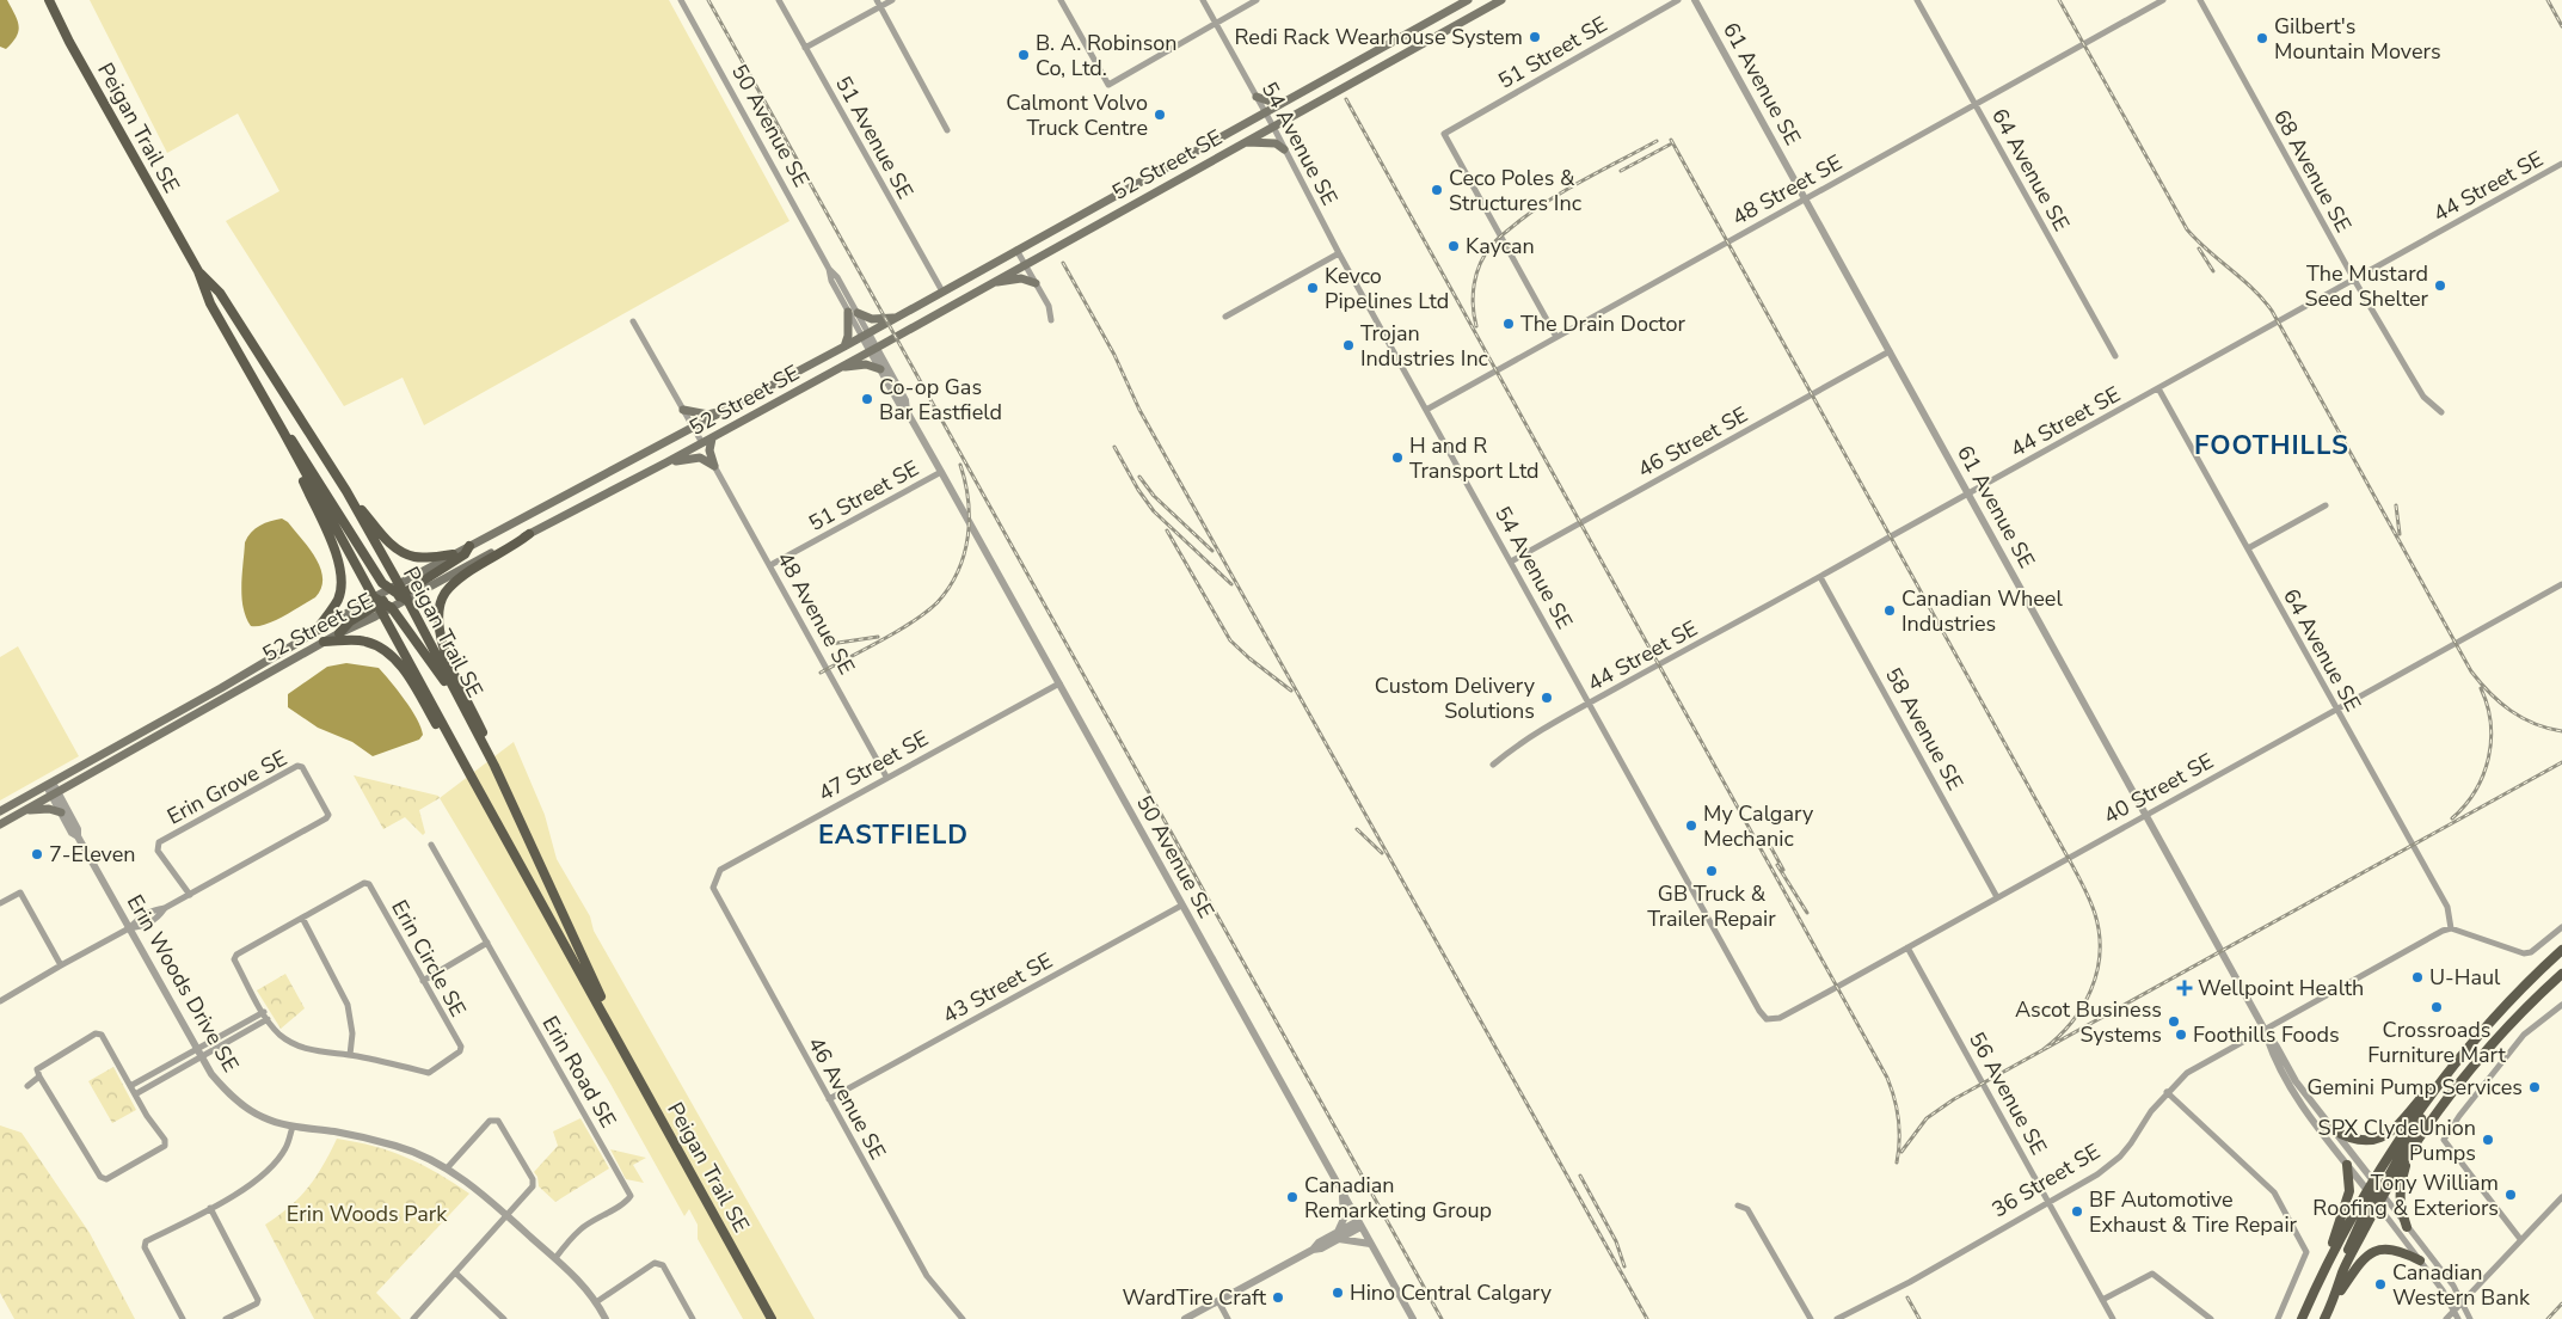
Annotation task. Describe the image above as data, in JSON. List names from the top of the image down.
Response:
{
  "streets": {
    "main road": ["Peigan Trail SE", "52 Street SE"],
    "street": [
      "51 Street SE",
      "61 Avenue SE",
      "50 Avenue SE",
      "51 Avenue SE",
      "54 Avenue SE",
      "64 Avenue SE",
      "68 Avenue SE",
      "44 Street SE",
      "48 Street SE",
      "46 Street SE",
      "48 Avenue SE",
      "58 Avenue SE",
      "47 Street SE",
      "Erin Grove SE",
      "40 Street SE",
      "Erin Circle SE",
      "Erin Woods Drive SE",
      "43 Street SE",
      "Erin Road SE",
      "56 Avenue SE",
      "46 Avenue SE",
      "36 Street SE"
    ]
  },
  "crossings": [
    ["51 Street SE", "50 Avenue SE"],
    ["51 Street SE", "48 Street SE"],
    ["51 Street SE", "48 Avenue SE"],
    ["61 Avenue SE", "44 Street SE"],
    ["61 Avenue SE", "48 Street SE"],
    ["61 Avenue SE", "46 Street SE"],
    ["61 Avenue SE", "40 Street SE"],
    ["61 Avenue SE", "36 Street SE"],
    ["50 Avenue SE", "52 Street SE"],
    ["50 Avenue SE", "47 Street SE"],
    ["50 Avenue SE", "43 Street SE"],
    ["Peigan Trail SE", "52 Street SE"],
    ["51 Avenue SE", "52 Street SE"],
    ["54 Avenue SE", "52 Street SE"],
    ["54 Avenue SE", "44 Street SE"],
    ["54 Avenue SE", "48 Street SE"],
    ["54 Avenue SE", "46 Street SE"],
    ["54 Avenue SE", "40 Street SE"],
    ["52 Street SE", "Erin Woods Drive SE"],
    ["64 Avenue SE", "44 Street SE"],
    ["64 Avenue SE", "48 Street SE"],
    ["64 Avenue SE", "40 Street SE"],
    ["64 Avenue SE", "36 Street SE"],
    ["68 Avenue SE", "44 Street SE"],
    ["44 Street SE", "58 Avenue SE"],
    ["48 Avenue SE", "47 Street SE"],
    ["58 Avenue SE", "40 Street SE"],
    ["47 Street SE", "46 Avenue SE"],
    ["Erin Grove SE", "Erin Woods Drive SE"],
    ["40 Street SE", "56 Avenue SE"],
    ["Erin Woods Drive SE", "Erin Road SE"],
    ["43 Street SE", "46 Avenue SE"],
    ["56 Avenue SE", "36 Street SE"]
  ],
  "districts": ["FOOTHILLS", "EASTFIELD"],
  "parks": ["Erin Woods Park"],
  "places": {
    "other": [
      "Redi Rack Wearhouse System",
      "Gilbert's Mountain Movers",
      "B. A. Robinson Co, Ltd.",
      "Calmont Volvo Truck Centre",
      "Ceco Poles & Structures Inc",
      "Kaycan",
      "The Mustard Seed Shelter",
      "Kevco Pipelines Ltd",
      "The Drain Doctor",
      "Trojan Industries Inc",
      "Co-op Gas Bar Eastfield",
      "H and R Transport Ltd",
      "Canadian Wheel Industries",
      "Custom Delivery Solutions",
      "My Calgary Mechanic",
      "7-Eleven",
      "GB Truck & Trailer Repair",
      "U-Haul",
      "Crossroads Furniture Mart",
      "Ascot Business Systems",
      "Foothills Foods",
      "Gemini Pump Services",
      "SPX ClydeUnion Pumps",
      "Tony William Roofing & Exteriors",
      "Canadian Remarketing Group",
      "BF Automotive Exhaust & Tire Repair",
      "Canadian Western Bank",
      "Hino Central Calgary",
      "WardTire Craft"
    ],
    "health": ["Wellpoint Health"]
  }
}
